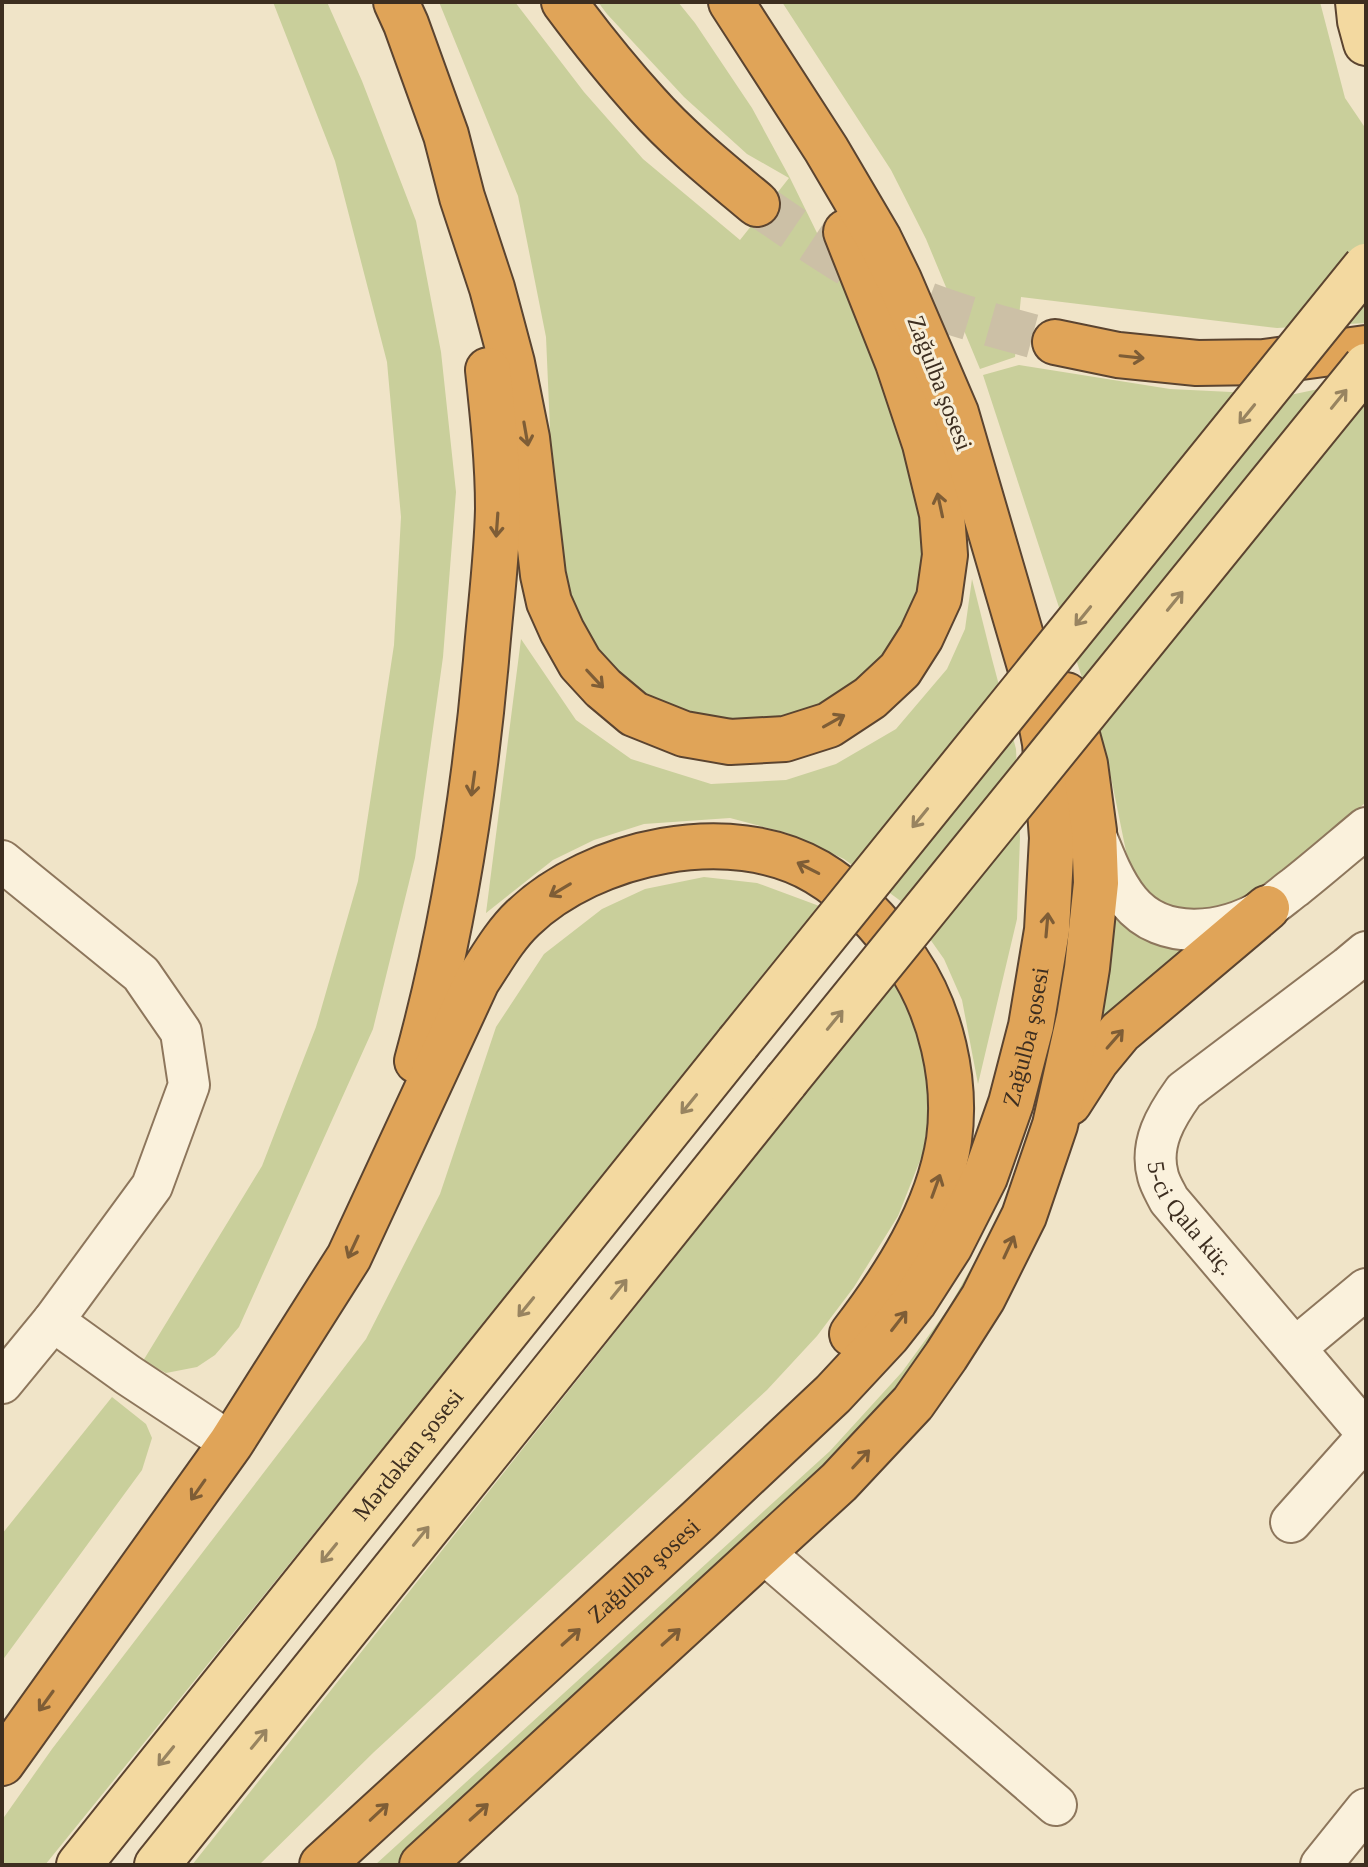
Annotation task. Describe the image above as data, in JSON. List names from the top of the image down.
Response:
{
  "streets": {
    "highway": ["Zağulba şosesi"],
    "main road": ["Mərdəkan şosesi"],
    "street": ["5-ci Qala küç."]
  }
}
